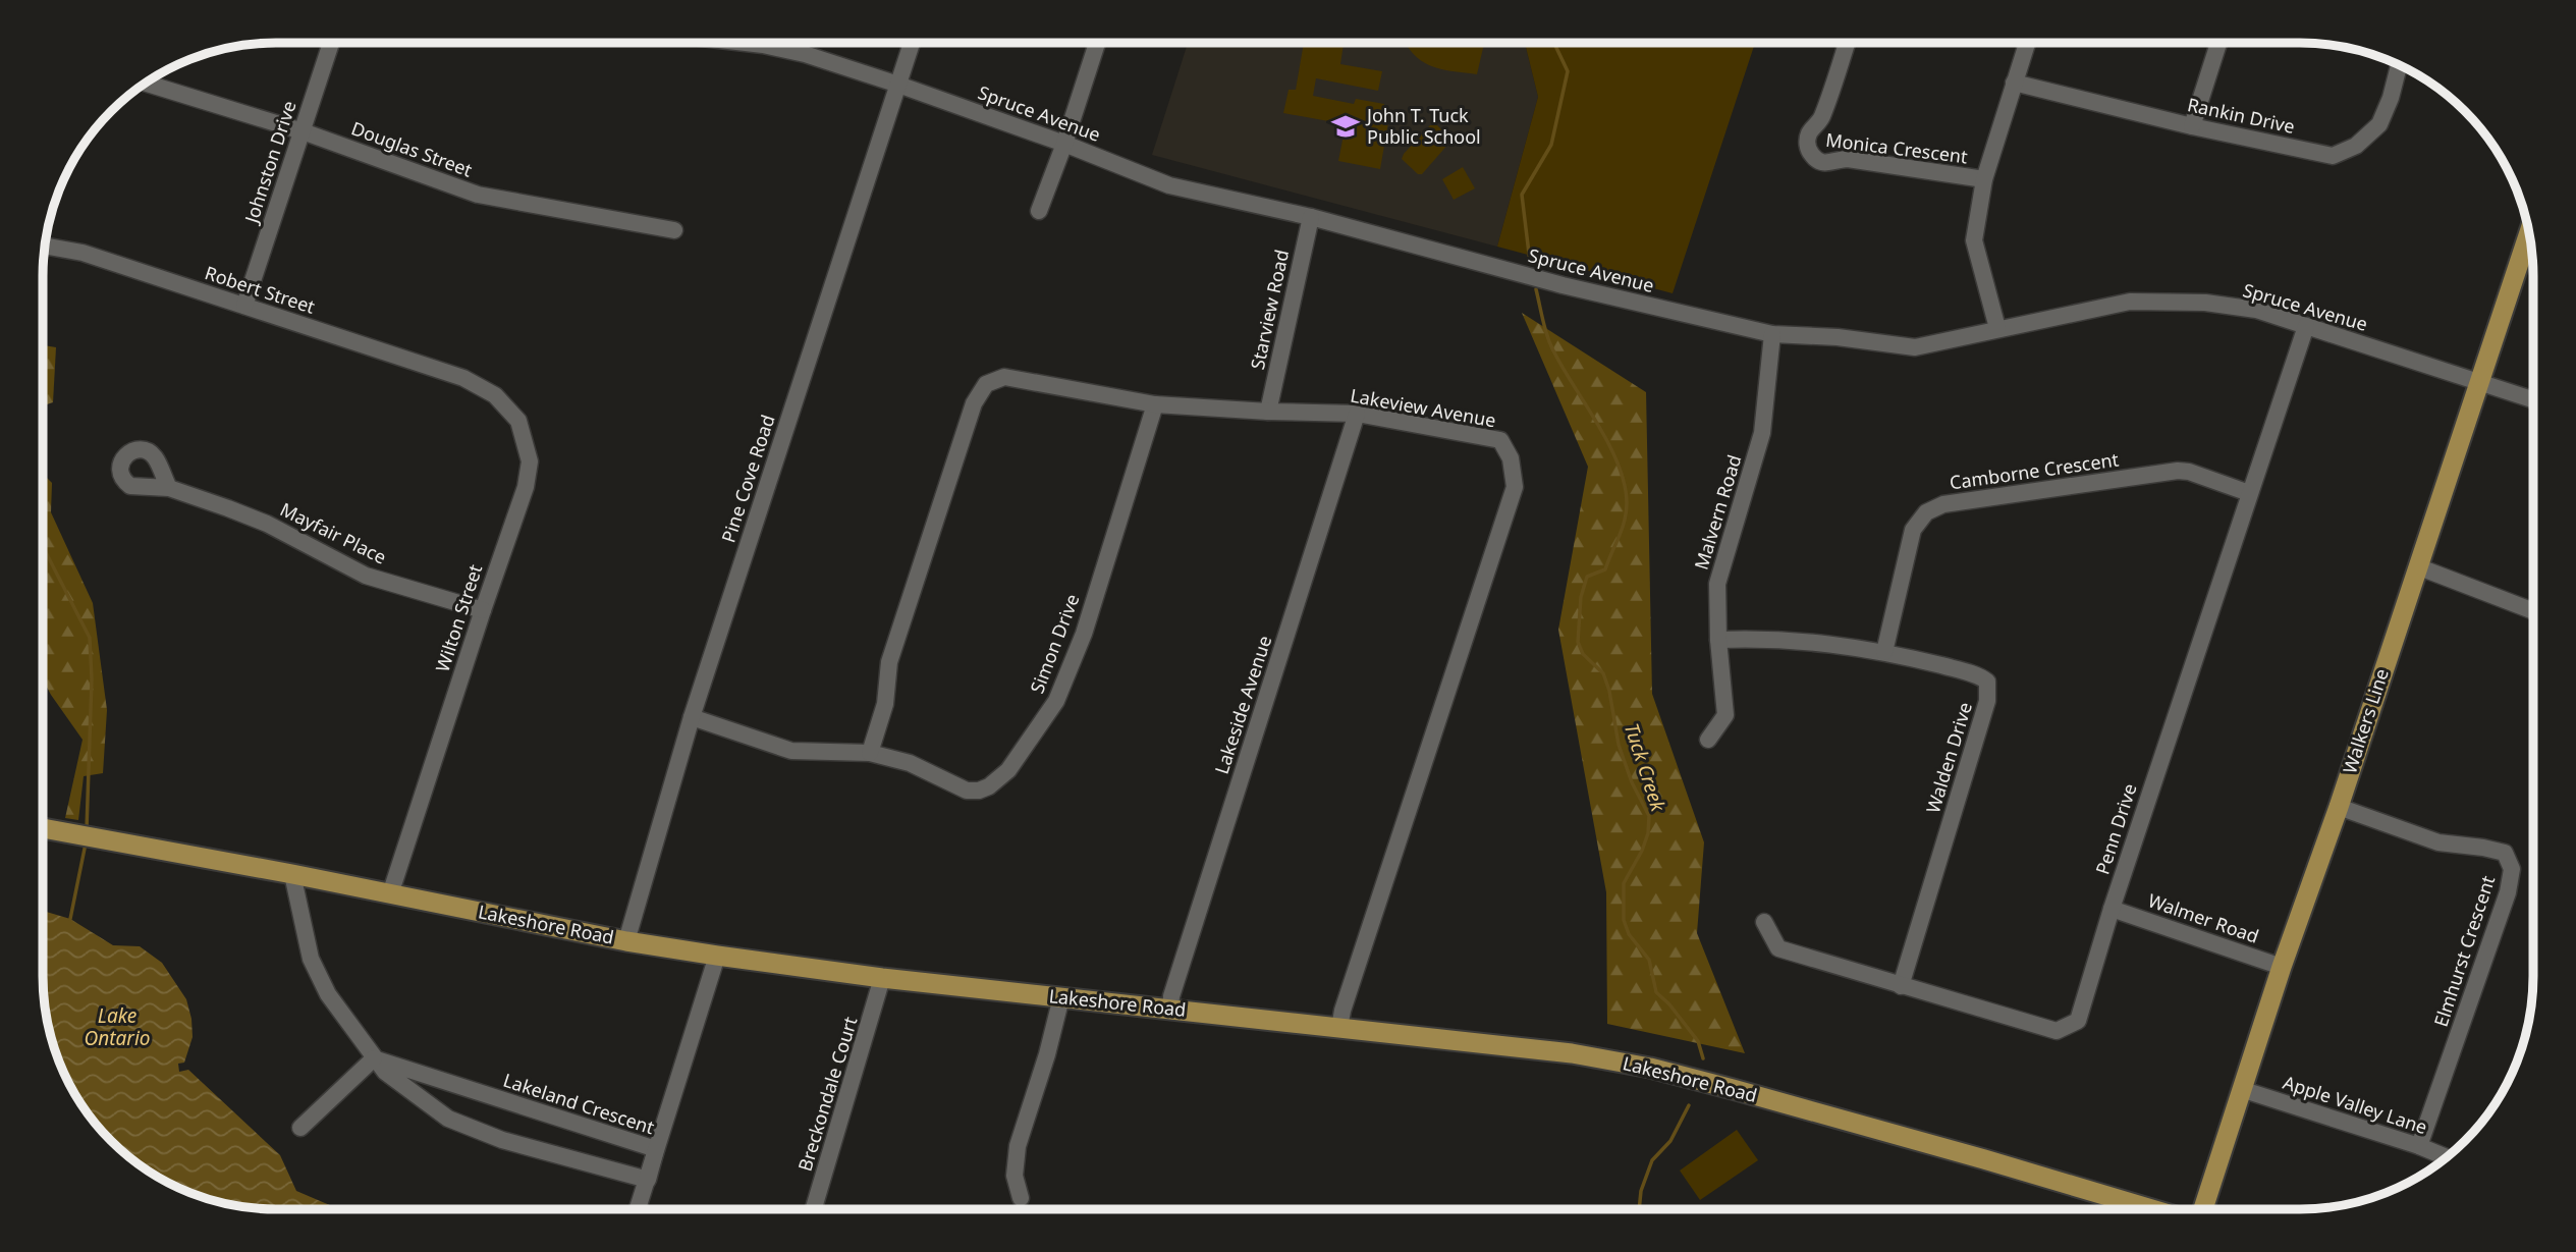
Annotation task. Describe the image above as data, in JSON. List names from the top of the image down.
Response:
{
  "streets": {
    "main road": ["Walkers Line", "Lakeshore Road"],
    "street": [
      "Spruce Avenue",
      "Rankin Drive",
      "Monica Crescent",
      "Douglas Street",
      "Johnston Drive",
      "Robert Street",
      "Starview Road",
      "Lakeview Avenue",
      "Camborne Crescent",
      "Pine Cove Road",
      "Malvern Road",
      "Mayfair Place",
      "Wilton Street",
      "Simon Drive",
      "Lakeside Avenue",
      "Walden Drive",
      "Penn Drive",
      "Walmer Road",
      "Elmhurst Crescent",
      "Breckondale Court",
      "Lakeland Crescent",
      "Apple Valley Lane"
    ]
  },
  "crossings": [
    ["Spruce Avenue", "Starview Road"],
    ["Spruce Avenue", "Pine Cove Road"],
    ["Spruce Avenue", "Malvern Road"],
    ["Spruce Avenue", "Walkers Line"],
    ["Spruce Avenue", "Penn Drive"],
    ["Douglas Street", "Johnston Drive"],
    ["Johnston Drive", "Robert Street"],
    ["Robert Street", "Wilton Street"],
    ["Starview Road", "Lakeview Avenue"],
    ["Lakeview Avenue", "Simon Drive"],
    ["Lakeview Avenue", "Lakeside Avenue"],
    ["Lakeview Avenue", "Lakeshore Road"],
    ["Camborne Crescent", "Walden Drive"],
    ["Camborne Crescent", "Penn Drive"],
    ["Pine Cove Road", "Simon Drive"],
    ["Pine Cove Road", "Lakeshore Road"],
    ["Malvern Road", "Walden Drive"],
    ["Mayfair Place", "Wilton Street"],
    ["Wilton Street", "Lakeshore Road"],
    ["Lakeside Avenue", "Lakeshore Road"],
    ["Walkers Line", "Walmer Road"],
    ["Walkers Line", "Elmhurst Crescent"],
    ["Walkers Line", "Apple Valley Lane"],
    ["Walden Drive", "Penn Drive"],
    ["Penn Drive", "Walmer Road"],
    ["Lakeshore Road", "Breckondale Court"],
    ["Elmhurst Crescent", "Apple Valley Lane"]
  ],
  "water": ["Tuck Creek", "Lake Ontario"],
  "places": {
    "school or university": ["John T. Tuck Public School"]
  }
}
